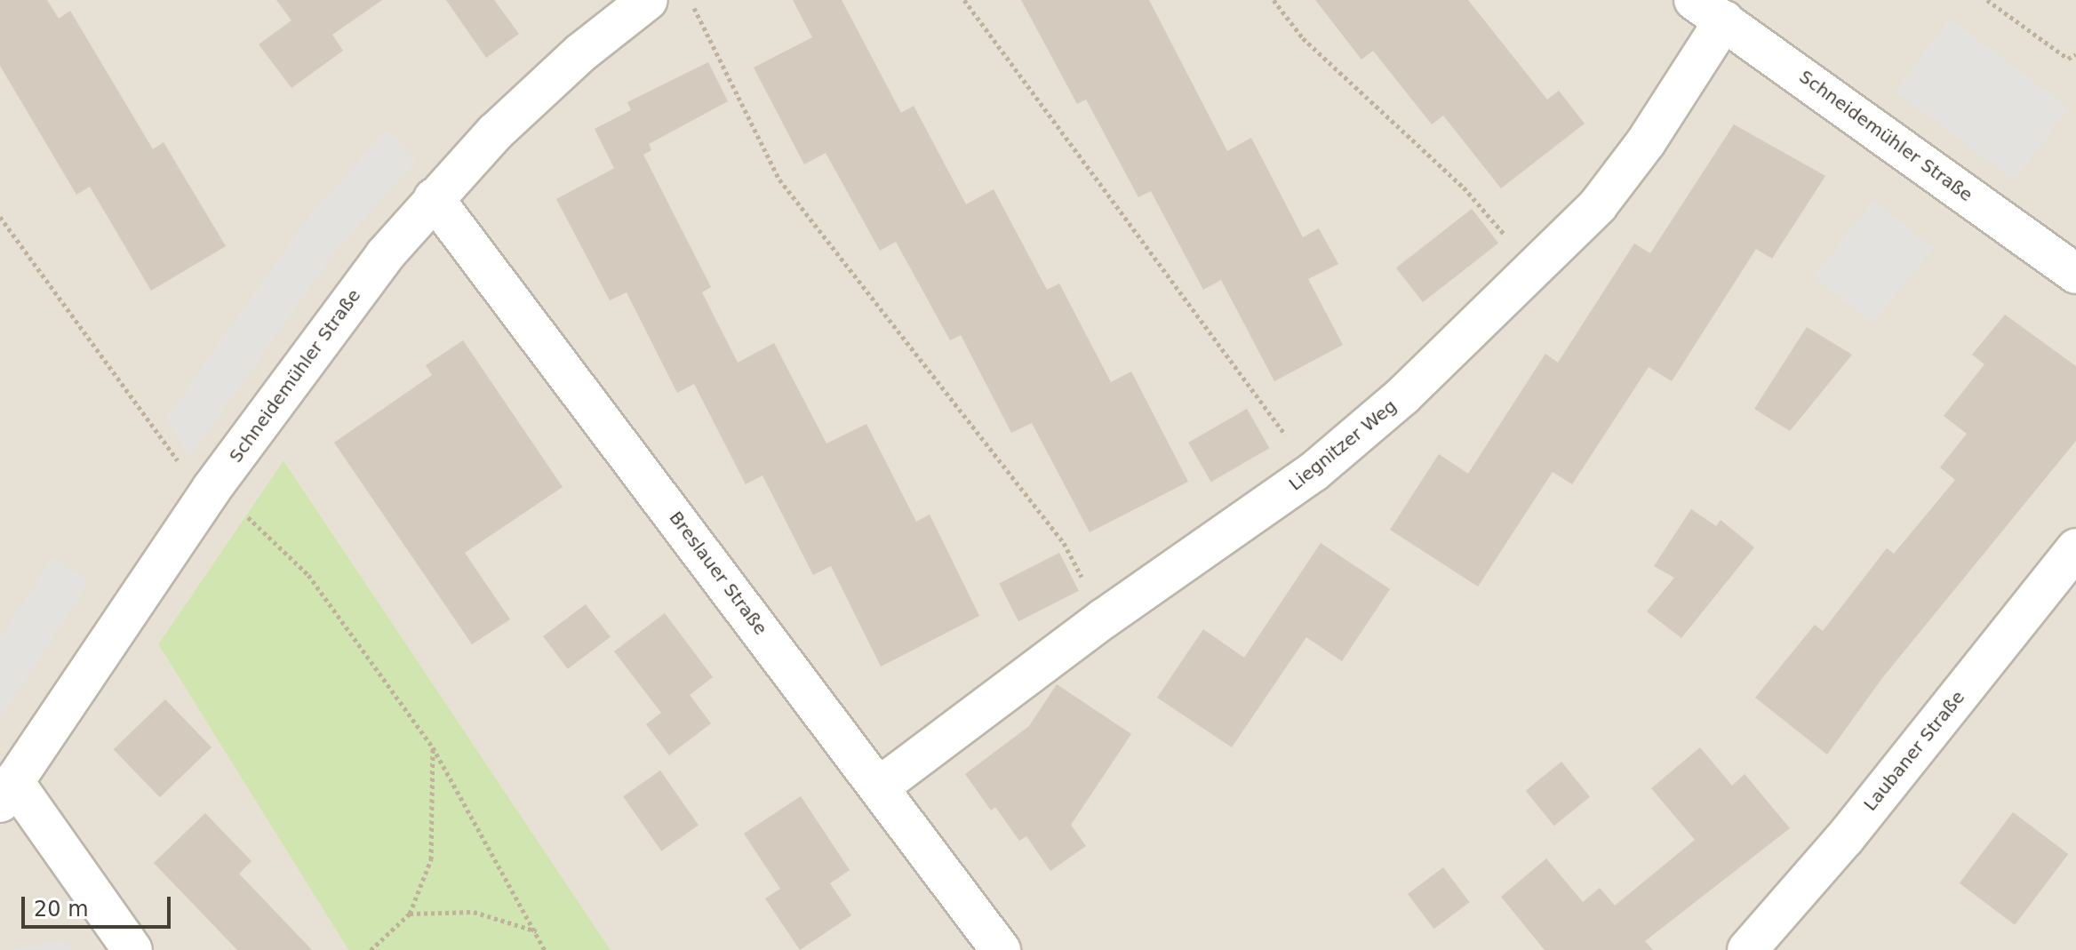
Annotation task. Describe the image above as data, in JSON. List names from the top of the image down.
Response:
{
  "streets": {
    "street": [
      "Schneidemühler Straße",
      "Liegnitzer Weg",
      "Breslauer Straße",
      "Laubaner Straße"
    ]
  },
  "crossings": [
    ["Schneidemühler Straße", "Liegnitzer Weg"],
    ["Schneidemühler Straße", "Breslauer Straße"],
    ["Liegnitzer Weg", "Breslauer Straße"]
  ],
  "scale_bar": "20 m"
}
